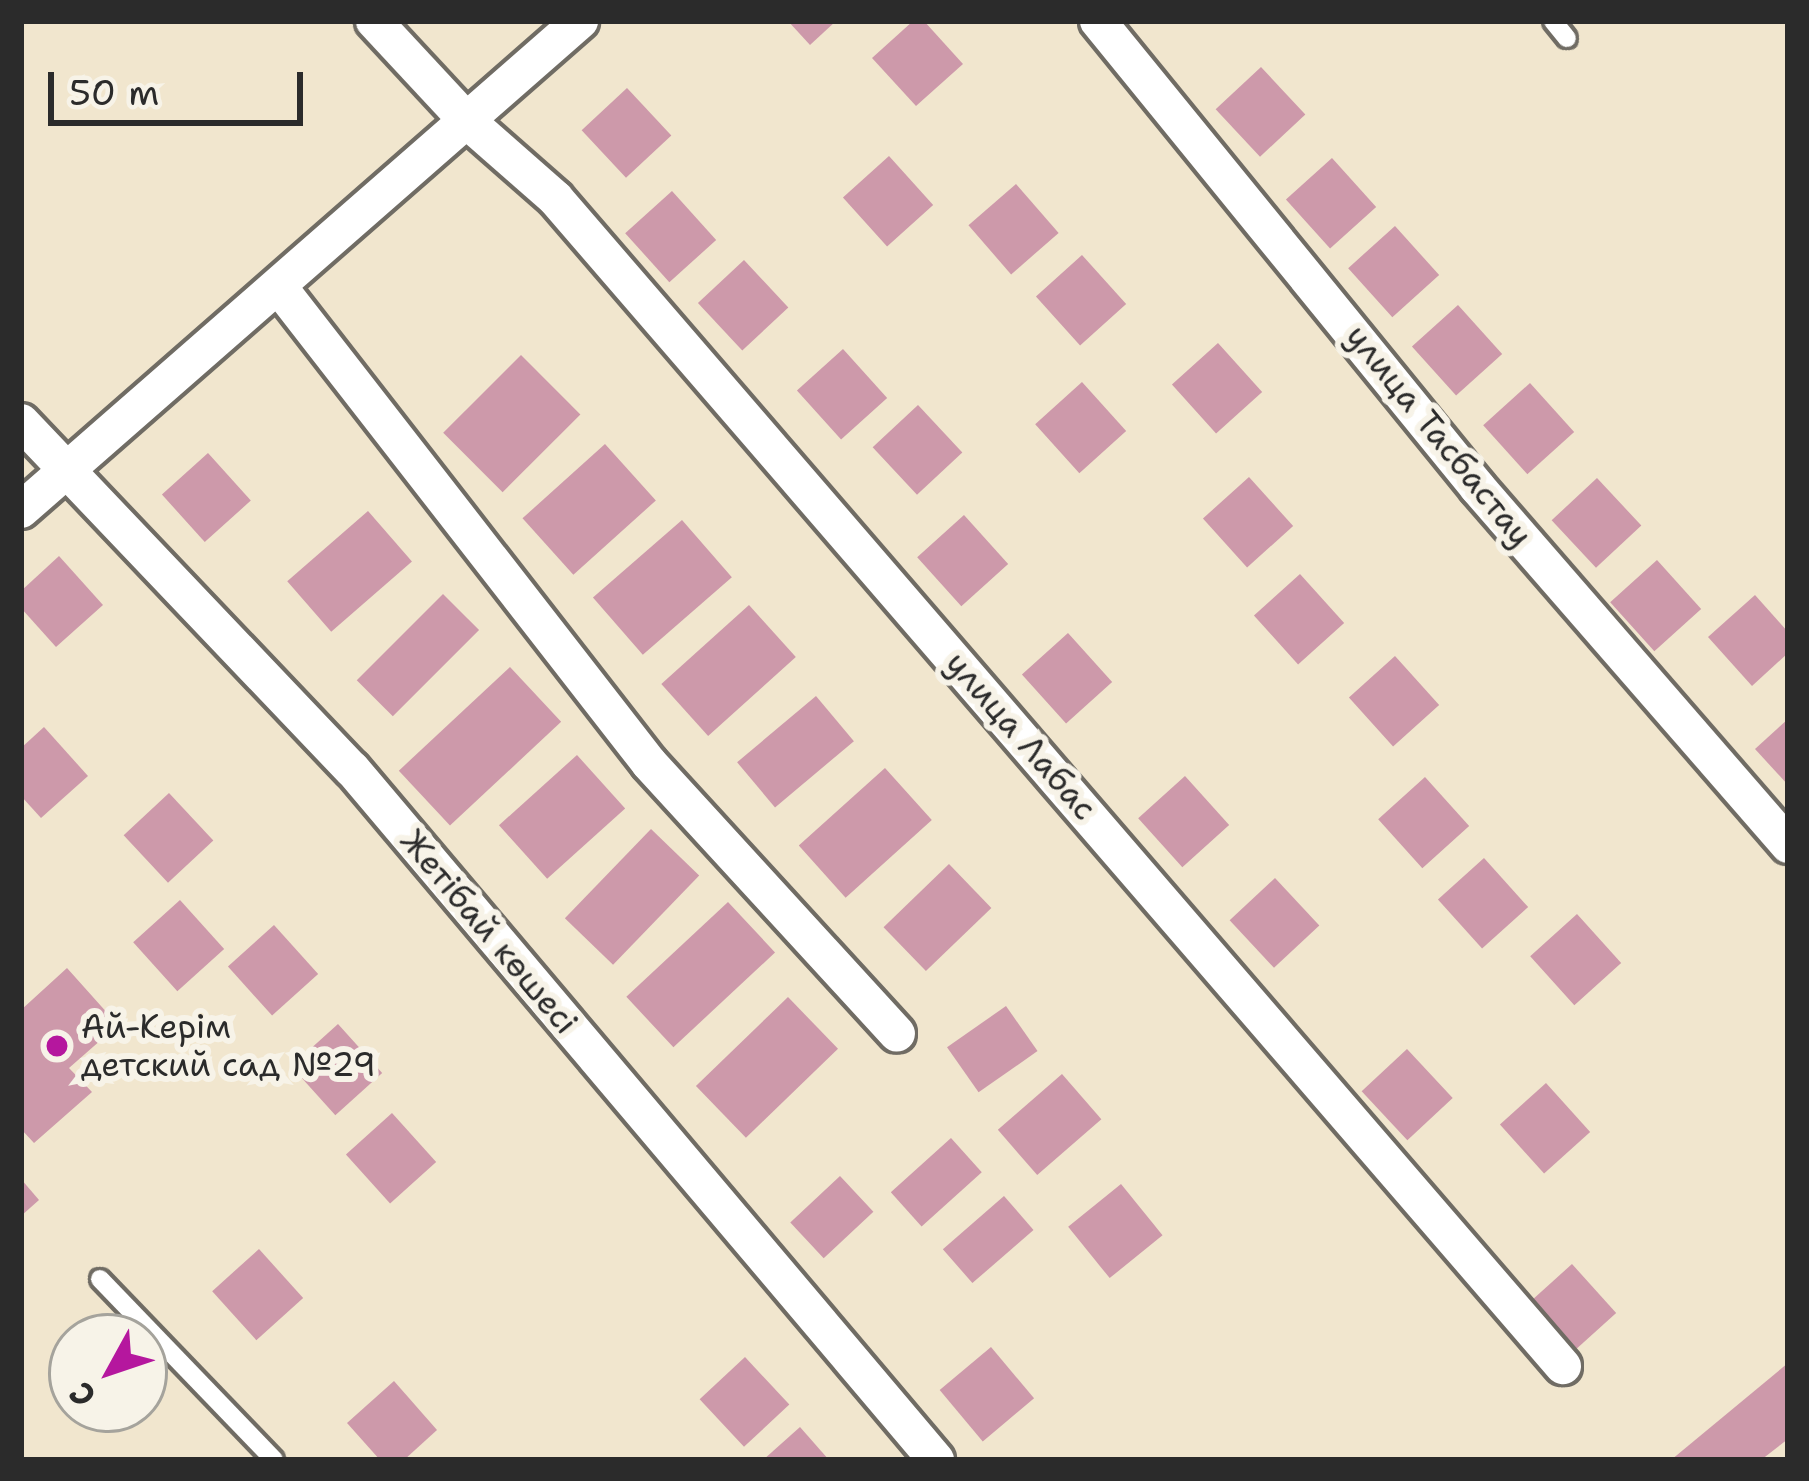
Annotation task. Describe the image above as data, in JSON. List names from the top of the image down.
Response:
{
  "streets": {
    "street": ["улица Тасбастау", "улица Лабас", "Жетібай көшесі"]
  },
  "places": ["Ай-Керім детский сад №29"],
  "scale_bar": "50 m",
  "north": "bottom left"
}
